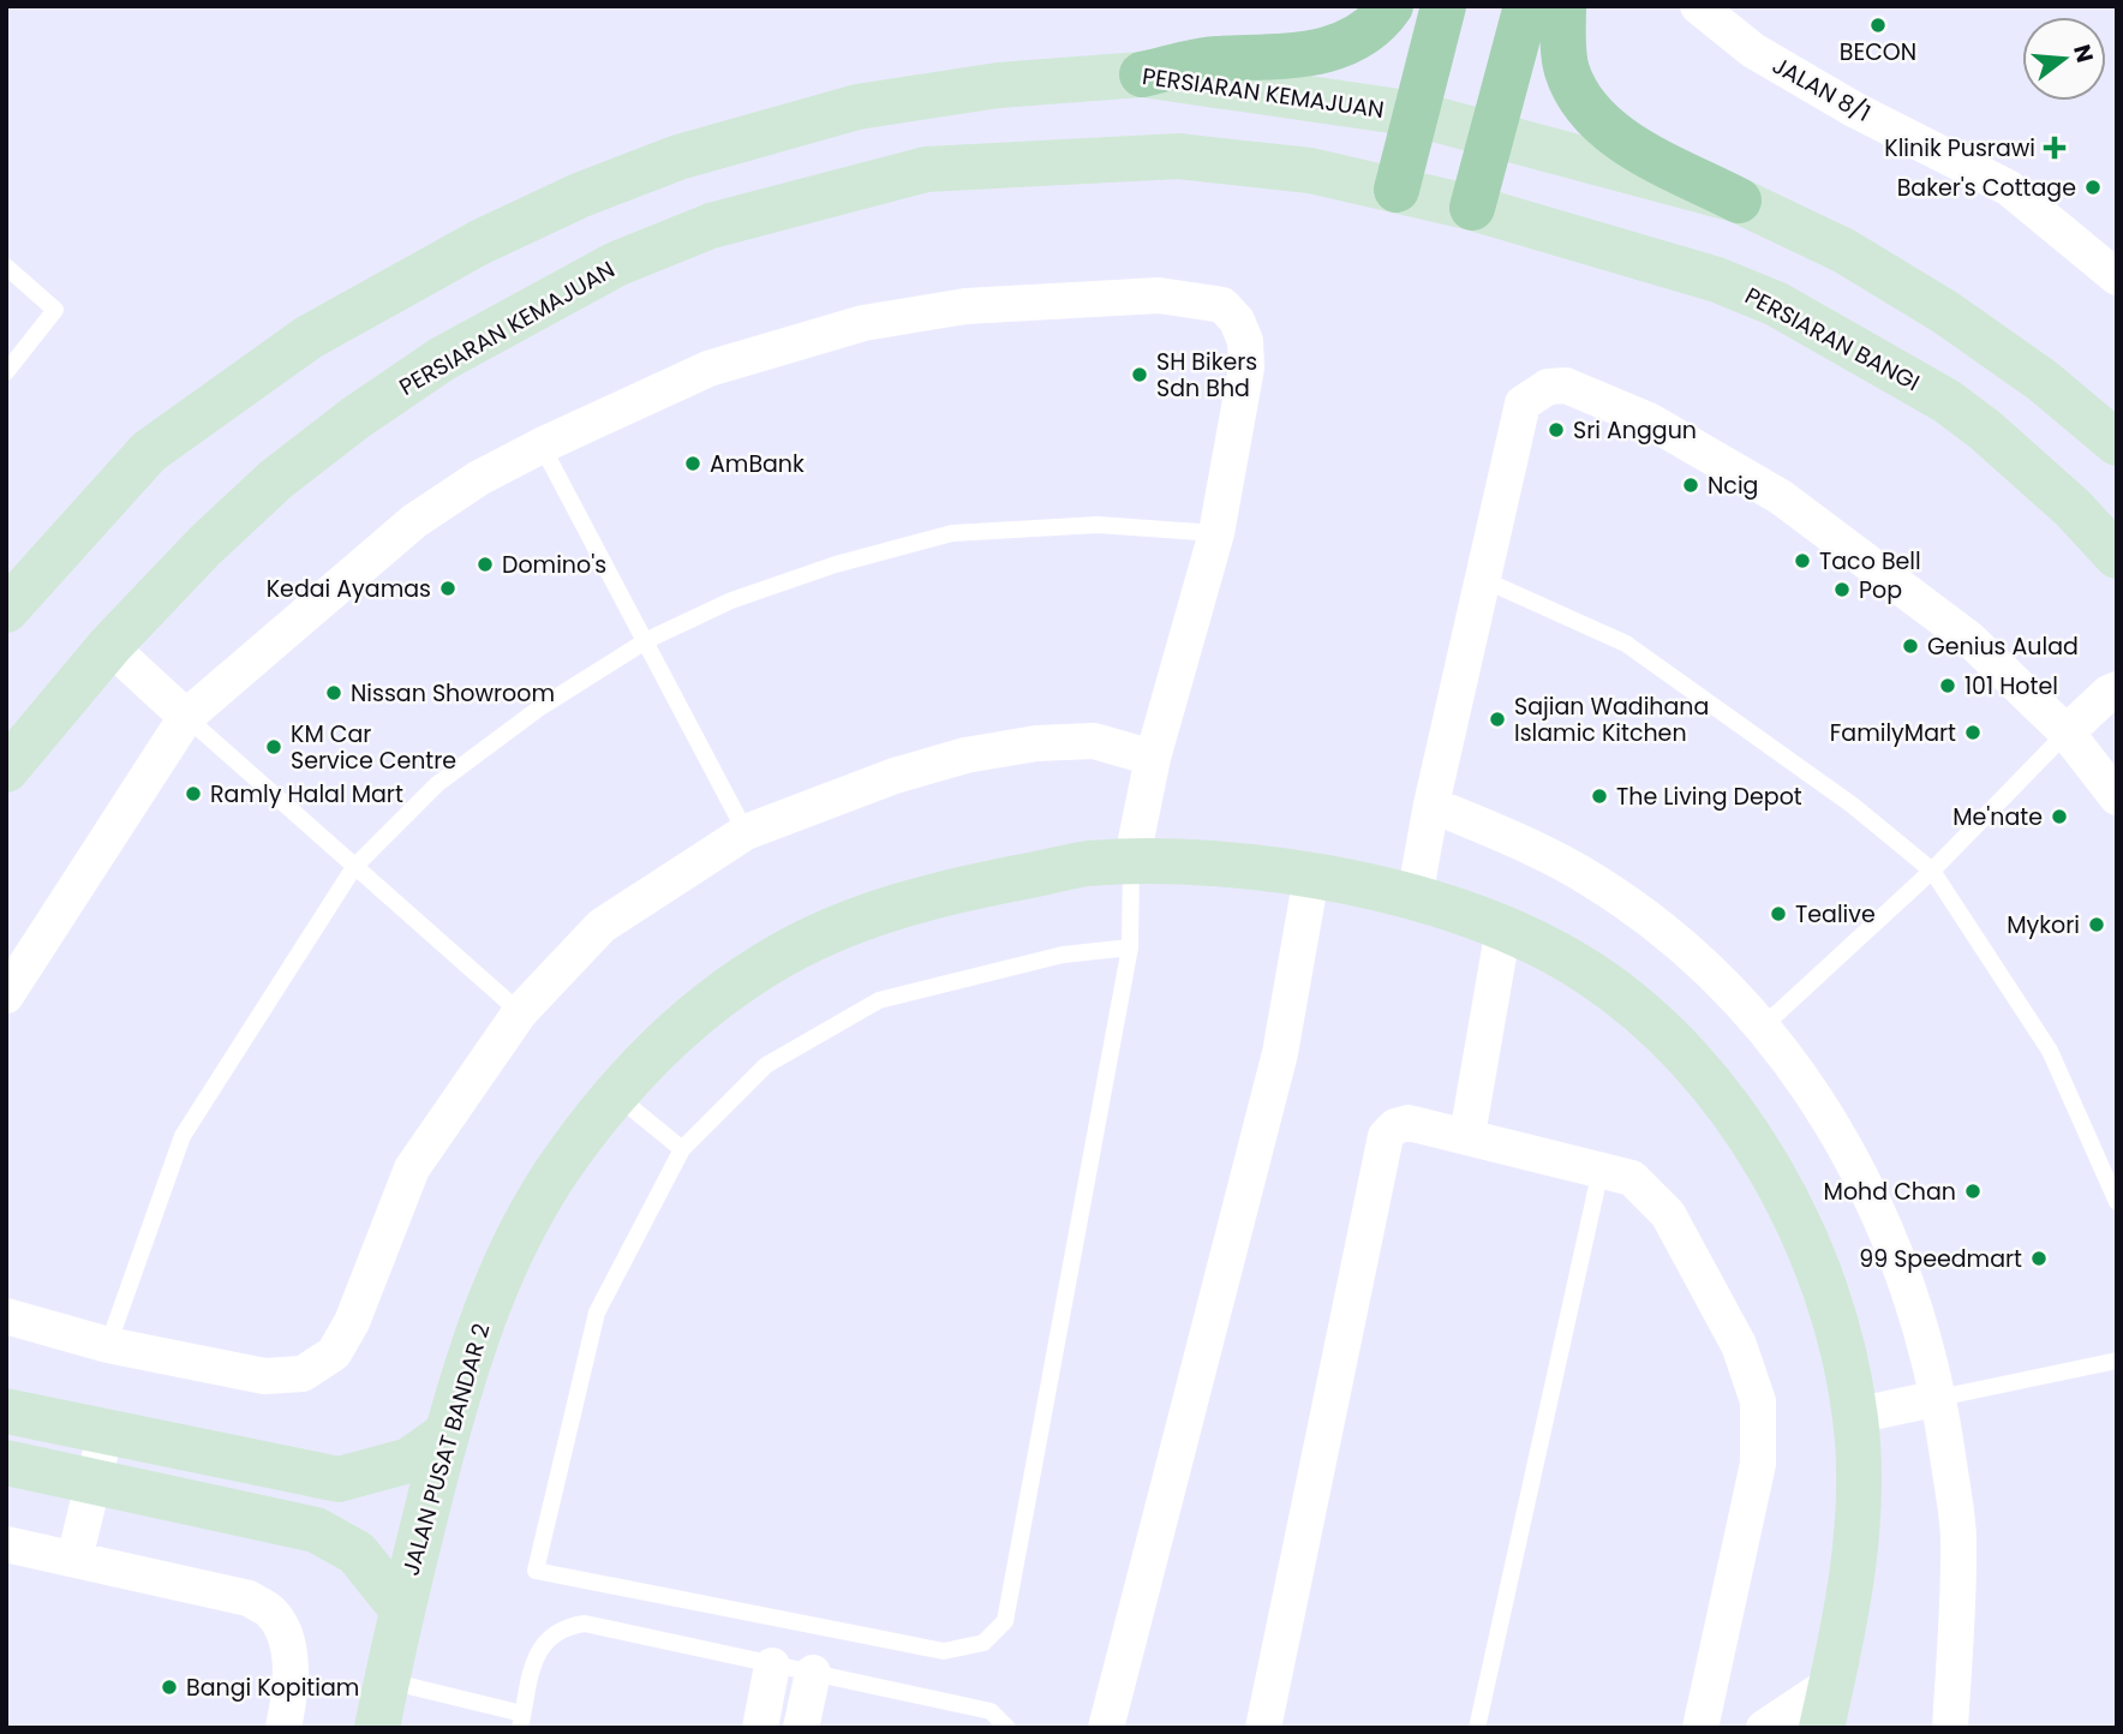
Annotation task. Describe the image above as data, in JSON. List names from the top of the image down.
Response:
{
  "streets": {
    "main road": ["PERSIARAN KEMAJUAN", "PERSIARAN BANGI", "JALAN PUSAT BANDAR 2"],
    "street": ["JALAN 8/1"]
  },
  "crossings": [
    ["PERSIARAN KEMAJUAN", "PERSIARAN BANGI"]
  ],
  "places": {
    "other": [
      "BECON",
      "Baker's Cottage",
      "SH Bikers Sdn Bhd",
      "Sri Anggun",
      "AmBank",
      "Ncig",
      "Taco Bell",
      "Domino's",
      "Kedai Ayamas",
      "Pop",
      "Genius Aulad",
      "101 Hotel",
      "Nissan Showroom",
      "Sajian Wadihana Islamic Kitchen",
      "FamilyMart",
      "KM Car Service Centre",
      "Ramly Halal Mart",
      "The Living Depot",
      "Me'nate",
      "Tealive",
      "Mykori",
      "Mohd Chan",
      "99 Speedmart",
      "Bangi Kopitiam"
    ],
    "health": ["Klinik Pusrawi"]
  },
  "north": "right"
}
